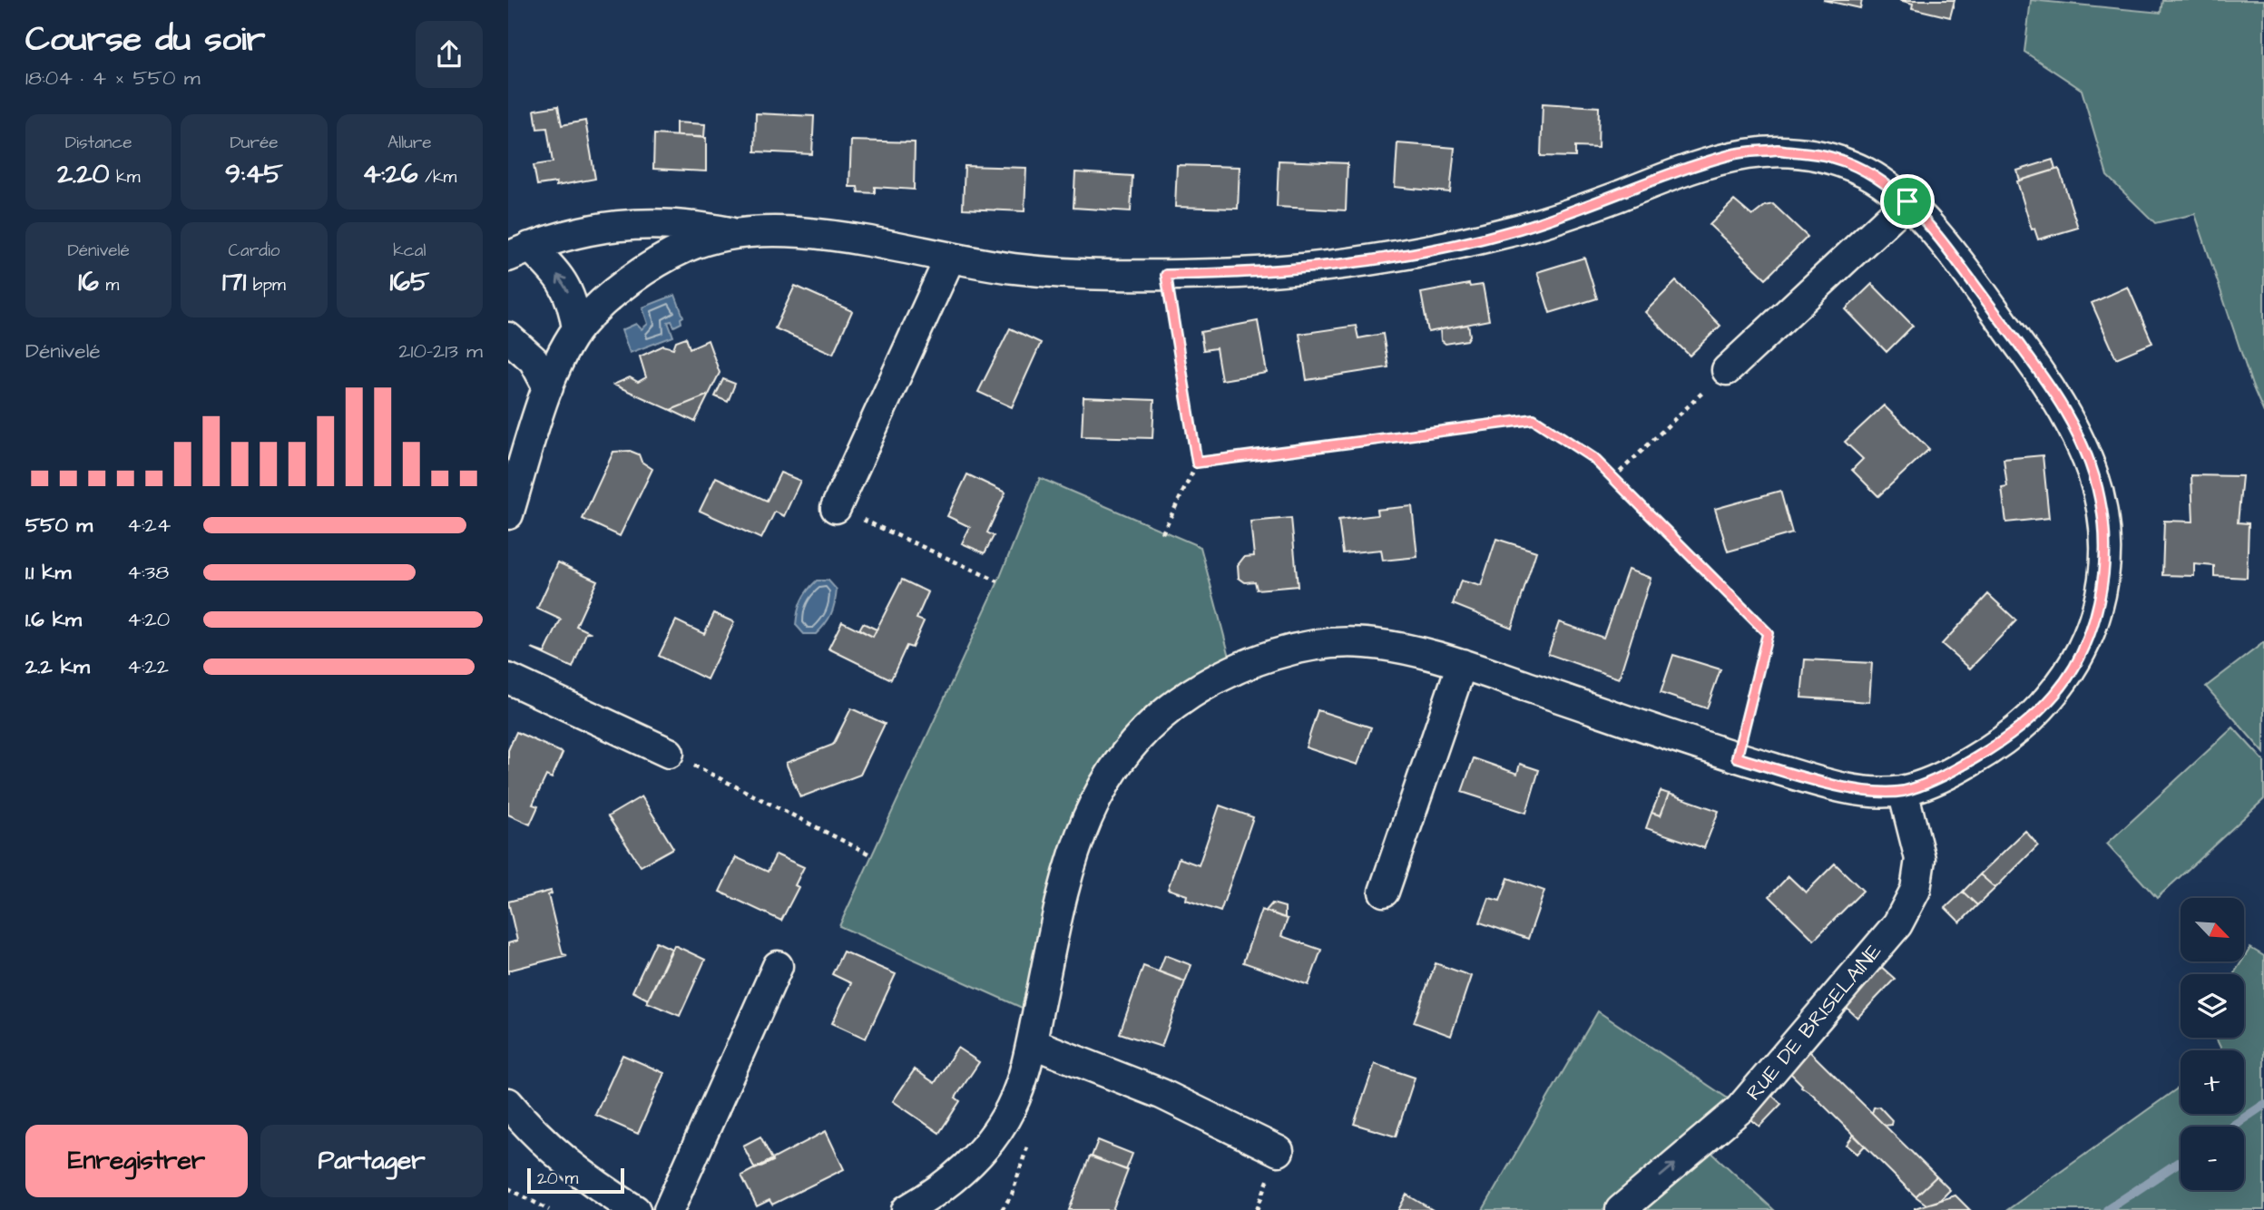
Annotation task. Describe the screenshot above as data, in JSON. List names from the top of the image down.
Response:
{
  "streets": {
    "street": ["RUE DE BRISELAINE"]
  },
  "one_way": ["RUE DE BRISELAINE"],
  "scale_bar": "20 m",
  "north": "bottom right",
  "page": {
    "heading": ["Course du soir", "18:04 · 4 × 550 m"],
    "stats": [
      ["Distance", "2.20 km"],
      ["Durée", "9:45"],
      ["Allure", "4:26 /km"],
      ["Dénivelé", "16 m"],
      ["Cardio", "171 bpm"],
      ["kcal", "165"]
    ],
    "chart": ["Dénivelé", "210–213 m"],
    "list": [
      {
        "name": "550 m",
        "note": "4:24"
      },
      {
        "name": "1.1 km",
        "note": "4:38"
      },
      {
        "name": "1.6 km",
        "note": "4:20"
      },
      {
        "name": "2.2 km",
        "note": "4:22"
      }
    ],
    "map_buttons": ["+", "−"],
    "buttons": ["Enregistrer", "Partager"],
    "scale": "20 m"
  }
}
